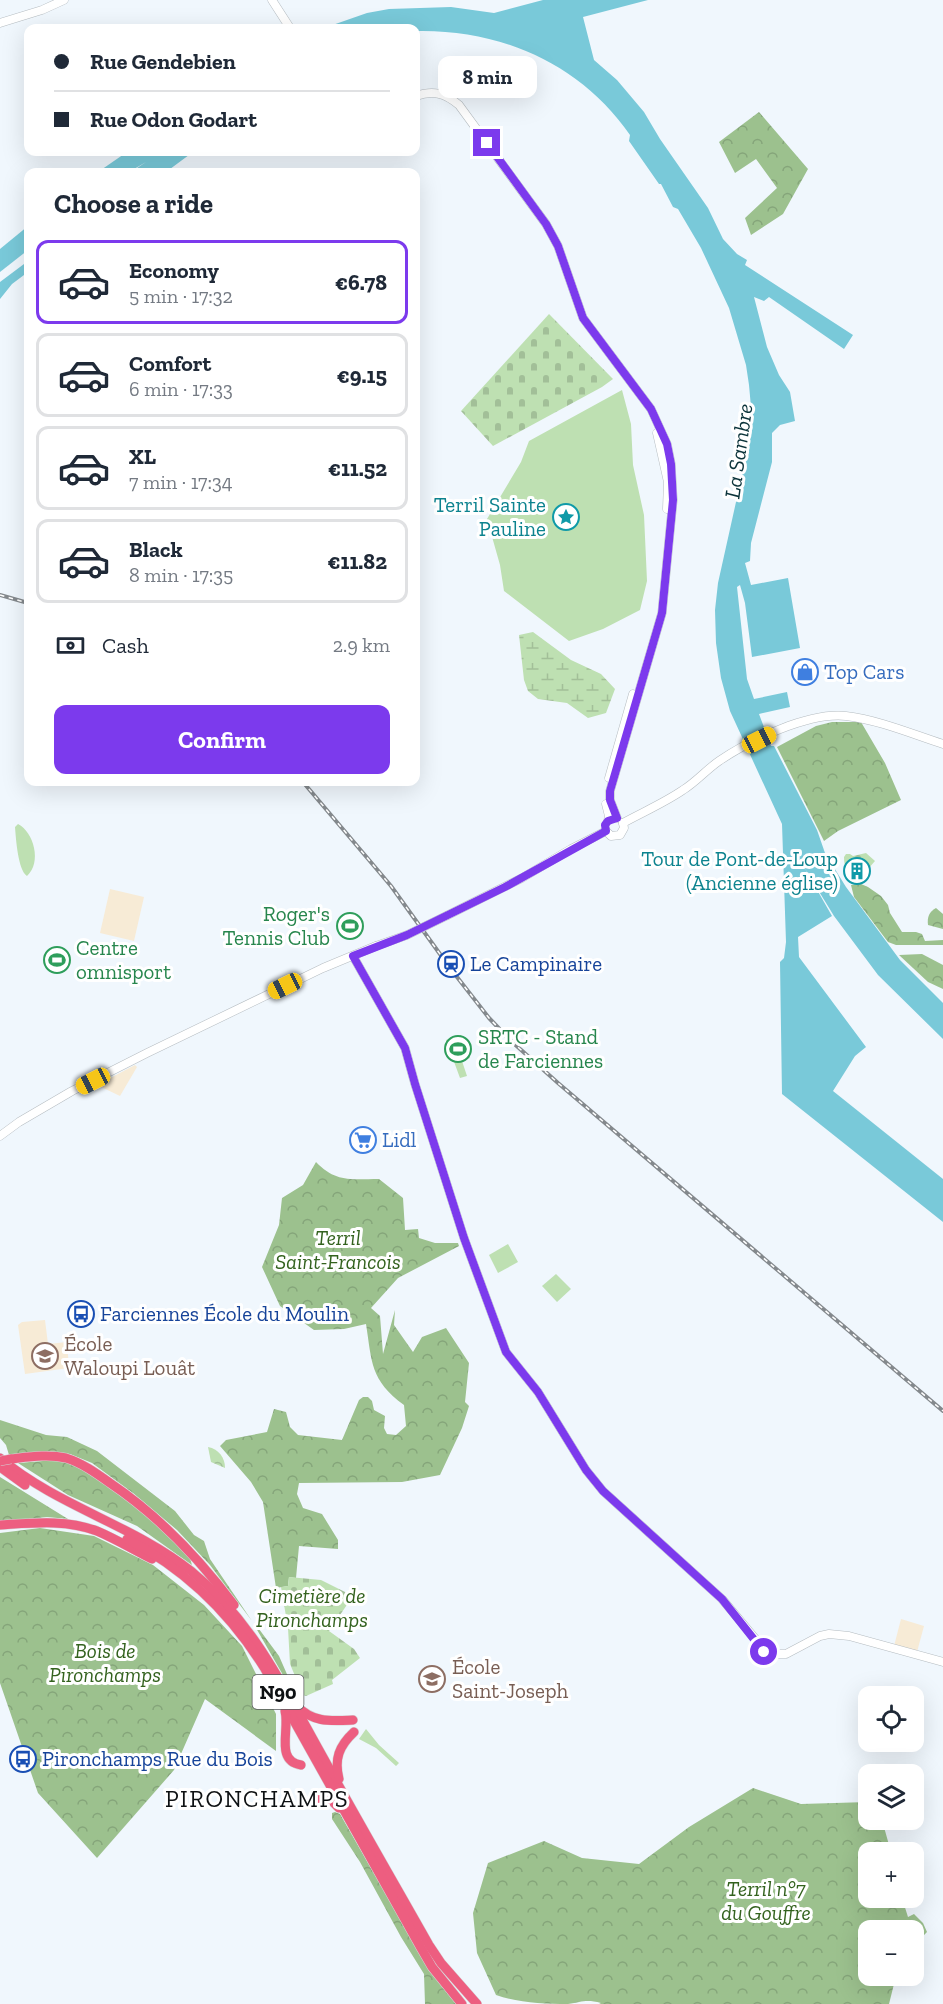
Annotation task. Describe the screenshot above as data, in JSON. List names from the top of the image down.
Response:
{
  "streets": {
    "highway": ["N90"]
  },
  "districts": ["PIRONCHAMPS"],
  "water": ["La Sambre"],
  "parks": [
    "Terril Saint-Francois",
    "Cimetière de Pironchamps",
    "Bois de Pironchamps",
    "Terril n°7 du Gouffre"
  ],
  "places": {
    "place": ["Terril Sainte Pauline"],
    "shop": ["Top Cars"],
    "building": ["Tour de Pont-de-Loup (Ancienne église)"],
    "sports": ["Roger's Tennis Club", "Centre omnisport", "SRTC - Stand de Farciennes"],
    "station": ["Le Campinaire"],
    "supermarket": ["Lidl"],
    "bus stop": ["Farciennes École du Moulin", "Pironchamps Rue du Bois"],
    "school or university": ["École Waloupi Louât", "École Saint-Joseph"]
  },
  "page": {
    "banner": ["Rue Gendebien", "Rue Odon Godart"],
    "bubble": "8 min",
    "heading": "Choose a ride",
    "list": [
      {
        "name": "Economy",
        "note": "5 min · 17:32",
        "value": "€6.78"
      },
      {
        "name": "Comfort",
        "note": "6 min · 17:33",
        "value": "€9.15"
      },
      {
        "name": "XL",
        "note": "7 min · 17:34",
        "value": "€11.52"
      },
      {
        "name": "Black",
        "note": "8 min · 17:35",
        "value": "€11.82"
      }
    ],
    "pay": ["Cash", "2.9 km"],
    "buttons": "Confirm",
    "map_buttons": ["+", "−"]
  }
}
